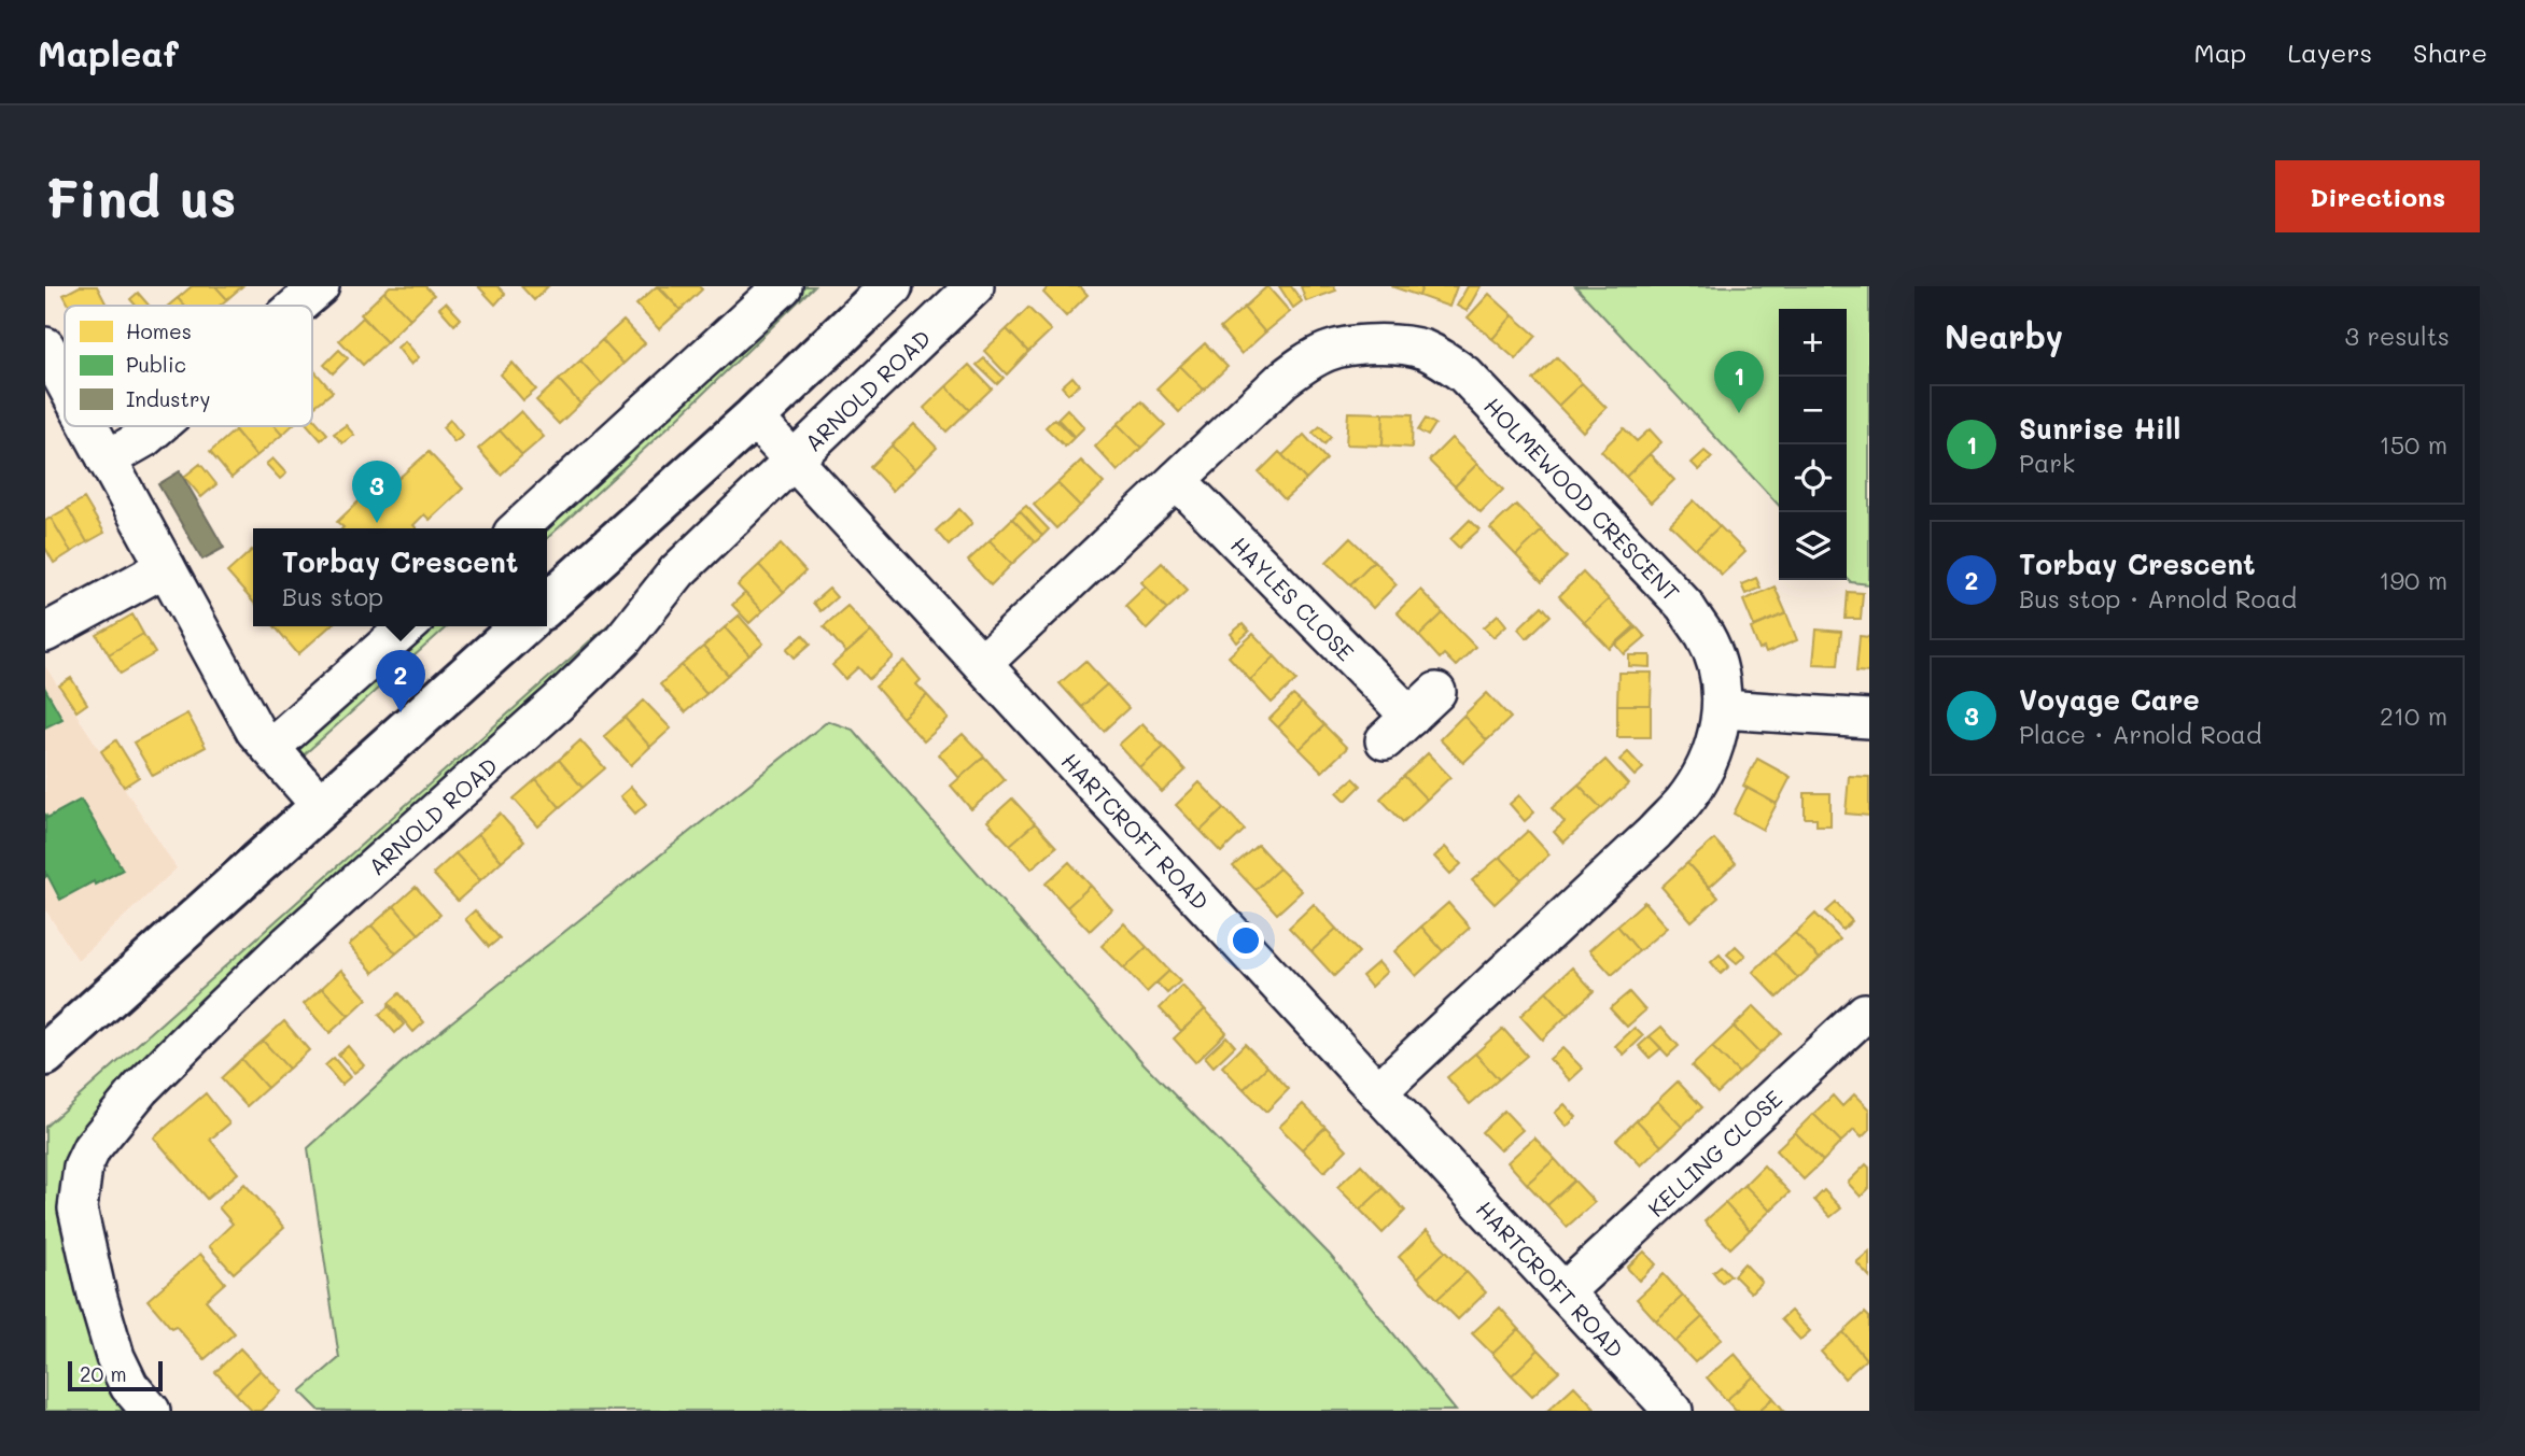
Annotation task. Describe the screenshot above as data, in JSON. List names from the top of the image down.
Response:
{
  "streets": {
    "street": [
      "ARNOLD ROAD",
      "HOLMEWOOD CRESCENT",
      "HAYLES CLOSE",
      "HARTCROFT ROAD",
      "KELLING CLOSE"
    ]
  },
  "crossings": [
    ["ARNOLD ROAD", "HARTCROFT ROAD"],
    ["HOLMEWOOD CRESCENT", "HAYLES CLOSE"],
    ["HOLMEWOOD CRESCENT", "HARTCROFT ROAD"],
    ["HARTCROFT ROAD", "KELLING CLOSE"]
  ],
  "legend": ["Homes", "Public", "Industry"],
  "scale_bar": "20 m",
  "page": {
    "header": "Mapleaf",
    "nav": ["Map", "Layers", "Share"],
    "buttons": "Directions",
    "title": "Find us",
    "heading": ["Nearby", "3 results"],
    "map_buttons": ["+", "−"],
    "pins": ["1", "3", "2"],
    "list": [
      {
        "mark": "1",
        "name": "Sunrise Hill",
        "note": "Park",
        "value": "150 m"
      },
      {
        "mark": "2",
        "name": "Torbay Crescent",
        "note": "Bus stop · Arnold Road",
        "value": "190 m"
      },
      {
        "mark": "3",
        "name": "Voyage Care",
        "note": "Place · Arnold Road",
        "value": "210 m"
      }
    ],
    "popup": ["Torbay Crescent", "Bus stop"],
    "scale": "20 m"
  }
}
